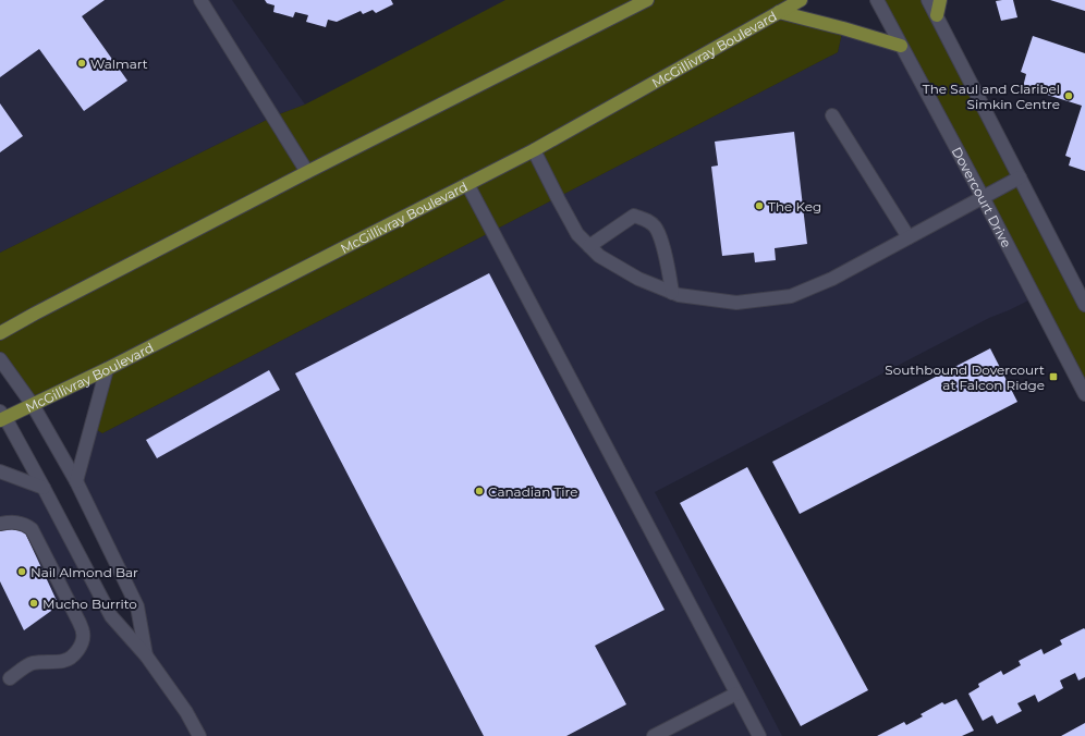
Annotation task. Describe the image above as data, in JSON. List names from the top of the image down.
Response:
{
  "streets": {
    "main road": ["McGillivray Boulevard"],
    "street": ["Dovercourt Drive"]
  },
  "places": {
    "other": [
      "Walmart",
      "The Saul and Claribel Simkin Centre",
      "The Keg",
      "Canadian Tire",
      "Nail Almond Bar",
      "Mucho Burrito"
    ],
    "transit": ["Southbound Dovercourt at Falcon Ridge"]
  }
}
